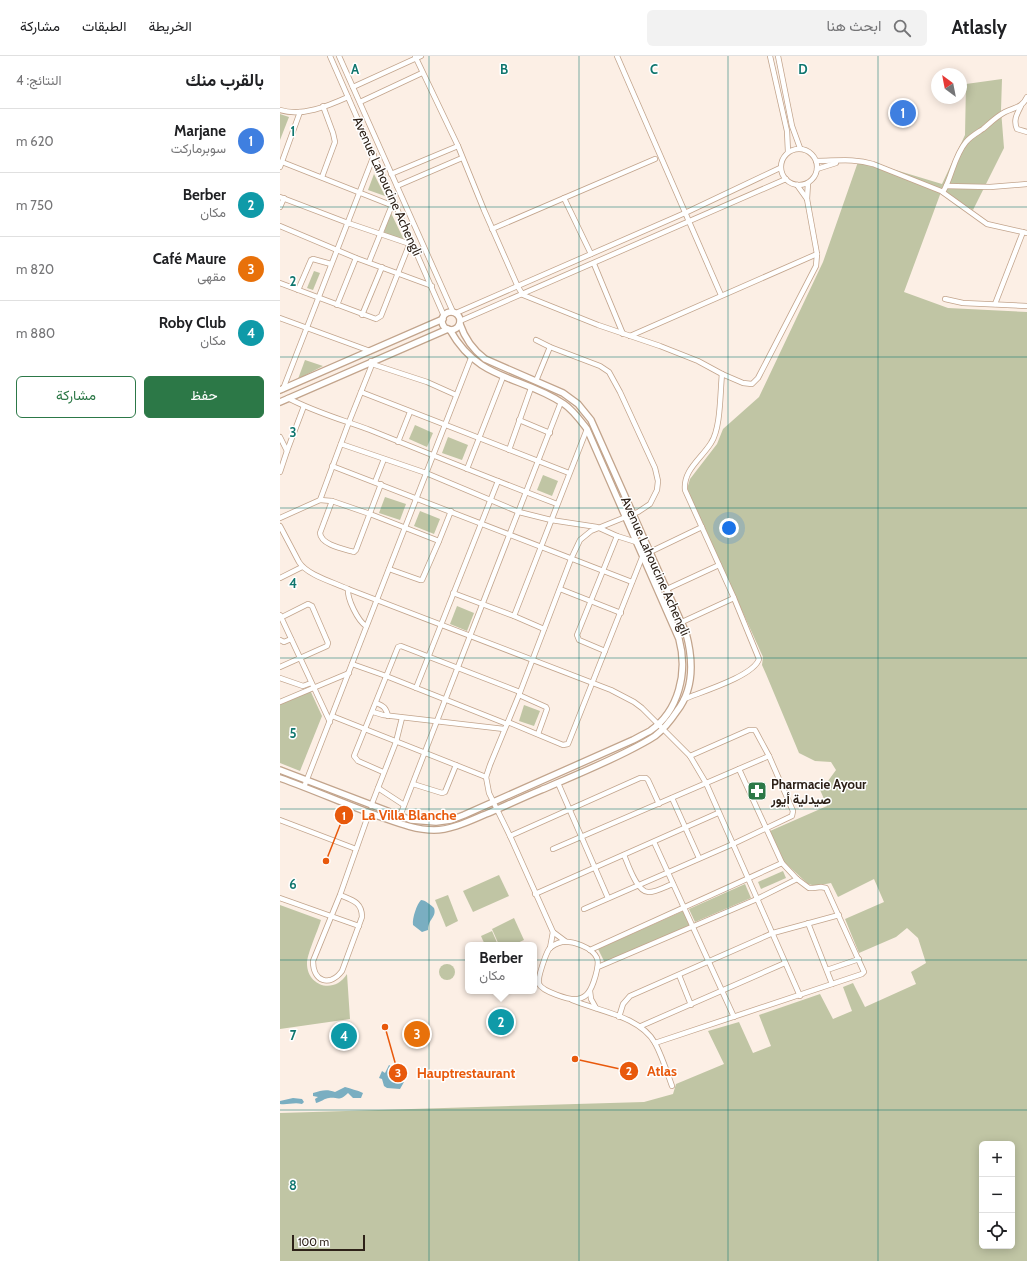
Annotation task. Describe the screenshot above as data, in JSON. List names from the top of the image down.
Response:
{
  "streets": {
    "street": ["Avenue Lahoucine Achengli"]
  },
  "places": {
    "pharmacy": ["Pharmacie Ayour صيدلية أيور"],
    "other": ["La Villa Blanche", "Hauptrestaurant", "Atlas"]
  },
  "scale_bar": "100 m",
  "north": "top left",
  "page": {
    "header": "Atlasly",
    "search": "ابحث هنا",
    "nav": ["الخريطة", "الطبقات", "مشاركة"],
    "heading": ["بالقرب منك", "النتائج: 4"],
    "pins": [
      "1",
      "2",
      "3",
      "4"
    ],
    "list": [
      {
        "mark": "1",
        "name": "Marjane",
        "note": "سوبرماركت",
        "value": "620 m"
      },
      {
        "mark": "2",
        "name": "Berber",
        "note": "مكان",
        "value": "750 m"
      },
      {
        "mark": "3",
        "name": "Café Maure",
        "note": "مقهى",
        "value": "820 m"
      },
      {
        "mark": "4",
        "name": "Roby Club",
        "note": "مكان",
        "value": "880 m"
      }
    ],
    "buttons": ["حفظ", "مشاركة"],
    "popup": ["Berber", "مكان"],
    "map_buttons": ["+", "−"],
    "scale": "100 m"
  },
  "grid": {
    "columns": [
      "A",
      "B",
      "C",
      "D"
    ],
    "rows": [
      "1",
      "2",
      "3",
      "4",
      "5",
      "6",
      "7",
      "8"
    ]
  }
}
